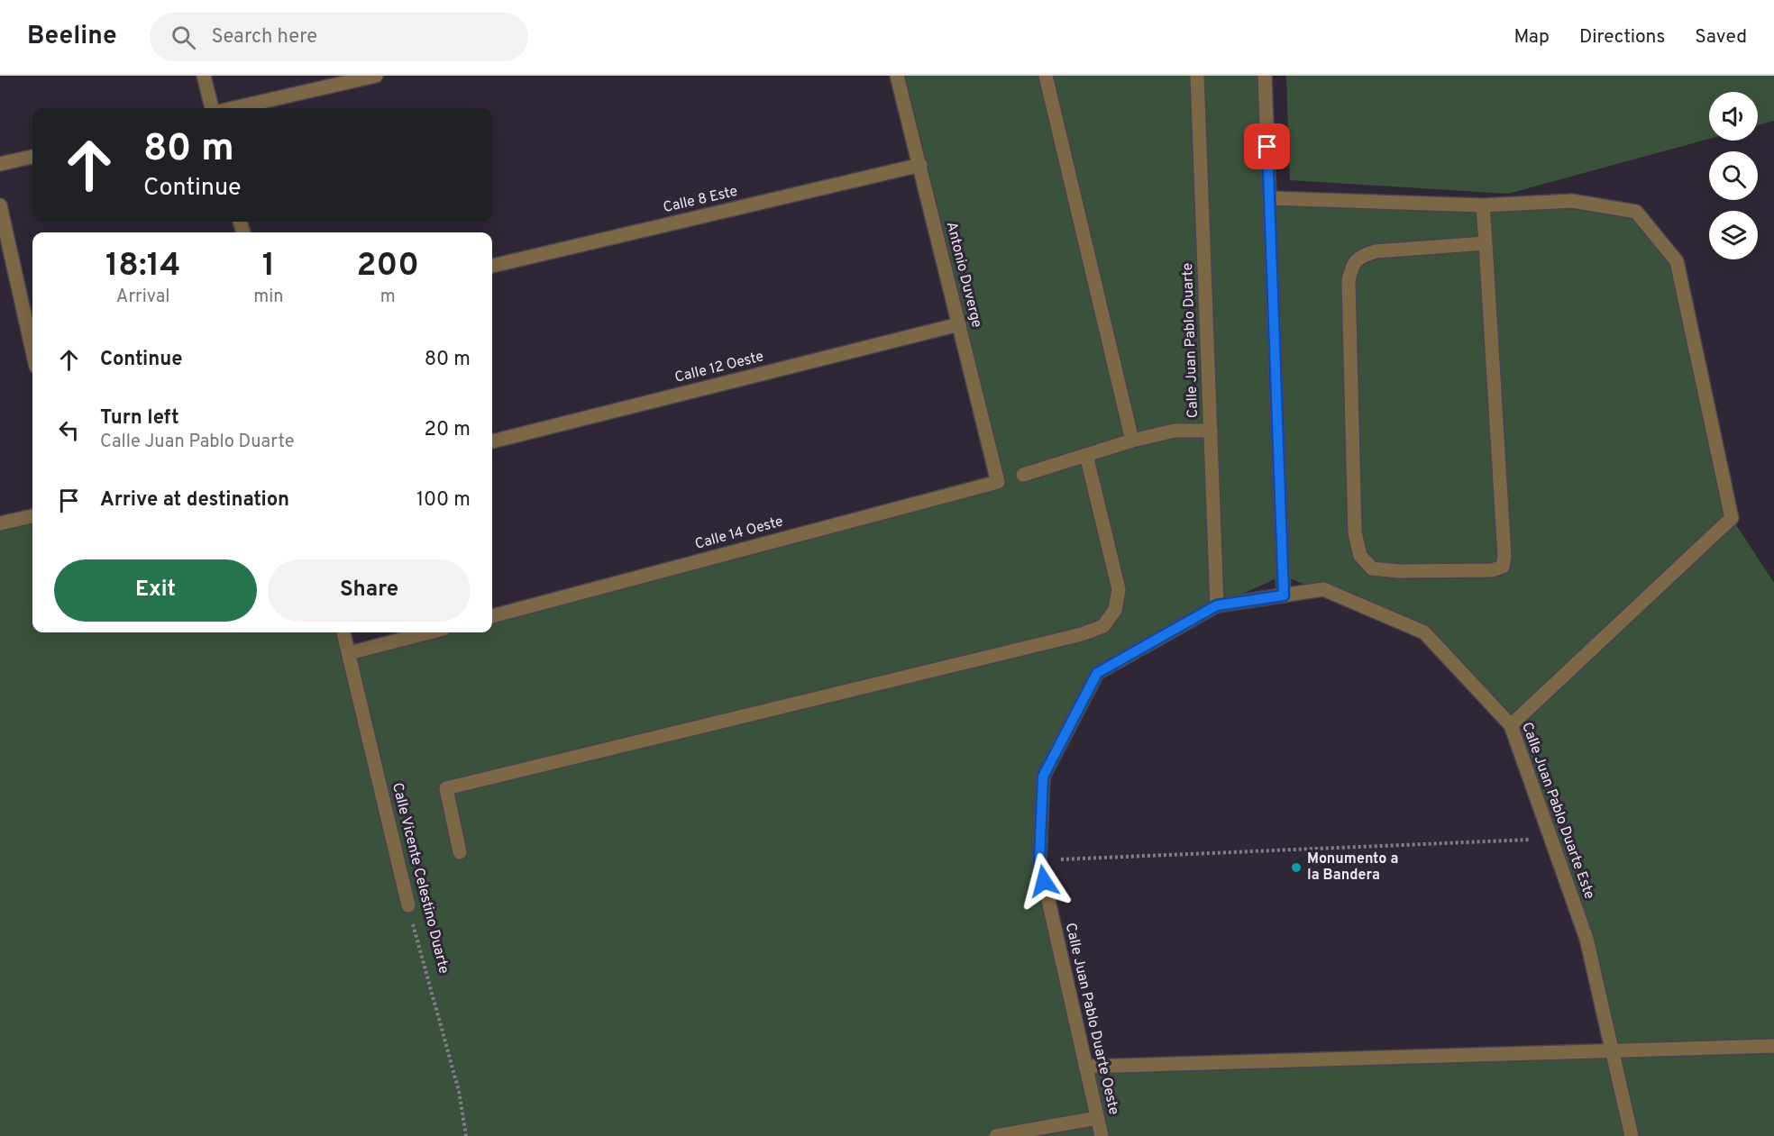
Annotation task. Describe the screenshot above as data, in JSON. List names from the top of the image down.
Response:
{
  "streets": {
    "street": [
      "Calle 8 Este",
      "Antonio Duverge",
      "Calle Juan Pablo Duarte",
      "Calle 12 Oeste",
      "Calle 14 Oeste",
      "Calle Juan Pablo Duarte Este",
      "Calle Vicente Celestino Duarte",
      "Calle Juan Pablo Duarte Oeste"
    ]
  },
  "crossings": [
    ["Calle 8 Este", "Antonio Duverge"],
    ["Antonio Duverge", "Calle 12 Oeste"],
    ["Antonio Duverge", "Calle 14 Oeste"],
    ["Calle Juan Pablo Duarte", "Calle Juan Pablo Duarte Oeste"]
  ],
  "places": ["Monumento a la Bandera"],
  "page": {
    "header": "Beeline",
    "search": "Search here",
    "nav": ["Map", "Directions", "Saved"],
    "turn": ["80 m", "Continue"],
    "eta": [
      "18:14",
      "Arrival",
      "1",
      "min",
      "200",
      "m"
    ],
    "list": [
      {
        "name": "Continue",
        "value": "80 m"
      },
      {
        "name": "Turn left",
        "note": "Calle Juan Pablo Duarte",
        "value": "20 m"
      },
      {
        "name": "Arrive at destination",
        "value": "100 m"
      }
    ],
    "buttons": ["Exit", "Share"]
  }
}
